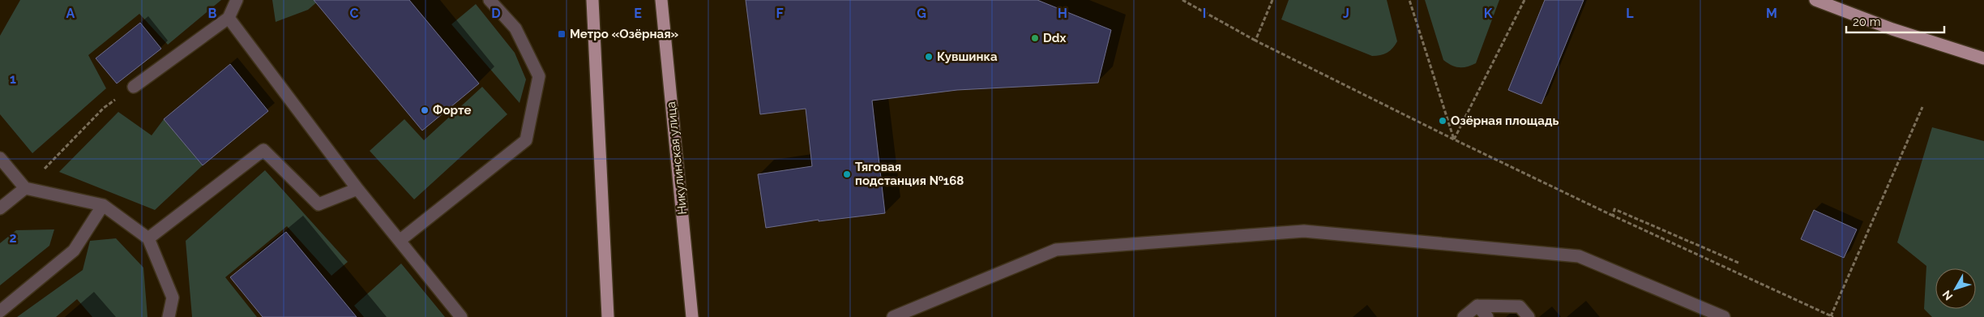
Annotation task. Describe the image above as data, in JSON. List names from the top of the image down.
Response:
{
  "streets": {
    "main road": ["Никулинская улица"]
  },
  "places": {
    "transit": ["Метро «Озёрная»"],
    "other": [
      "Ddx",
      "Кувшинка",
      "Форте",
      "Озёрная площадь",
      "Тяговая подстанция №168"
    ]
  },
  "scale_bar": "20 m",
  "north": "bottom left",
  "grid": {
    "columns": [
      "A",
      "B",
      "C",
      "D",
      "E",
      "F",
      "G",
      "H",
      "I",
      "J",
      "K",
      "L",
      "M"
    ],
    "rows": ["1", "2"]
  }
}
